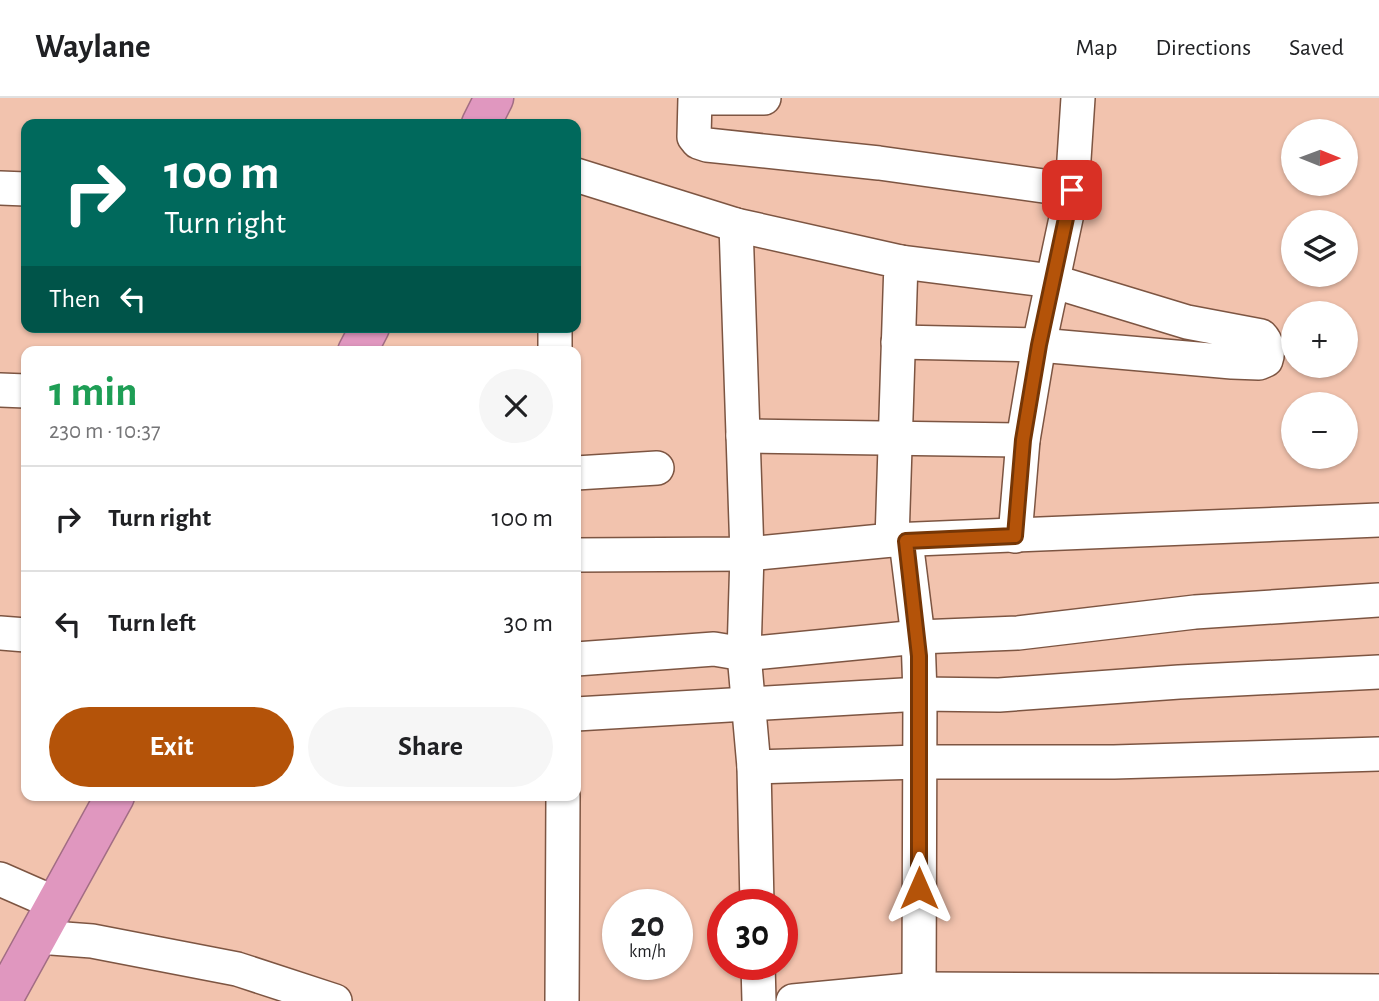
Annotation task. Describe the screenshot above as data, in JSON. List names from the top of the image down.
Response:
{
  "north": "right",
  "page": {
    "header": "Waylane",
    "nav": ["Map", "Directions", "Saved"],
    "map_buttons": ["+", "−"],
    "turn": ["100 m", "Turn right"],
    "then": "Then",
    "heading": ["1 min", "230 m · 10:37"],
    "list": [
      {
        "name": "Turn right",
        "value": "100 m"
      },
      {
        "name": "Turn left",
        "value": "30 m"
      }
    ],
    "buttons": ["Exit", "Share"],
    "speed": "20 km/h",
    "limit": "30"
  }
}
